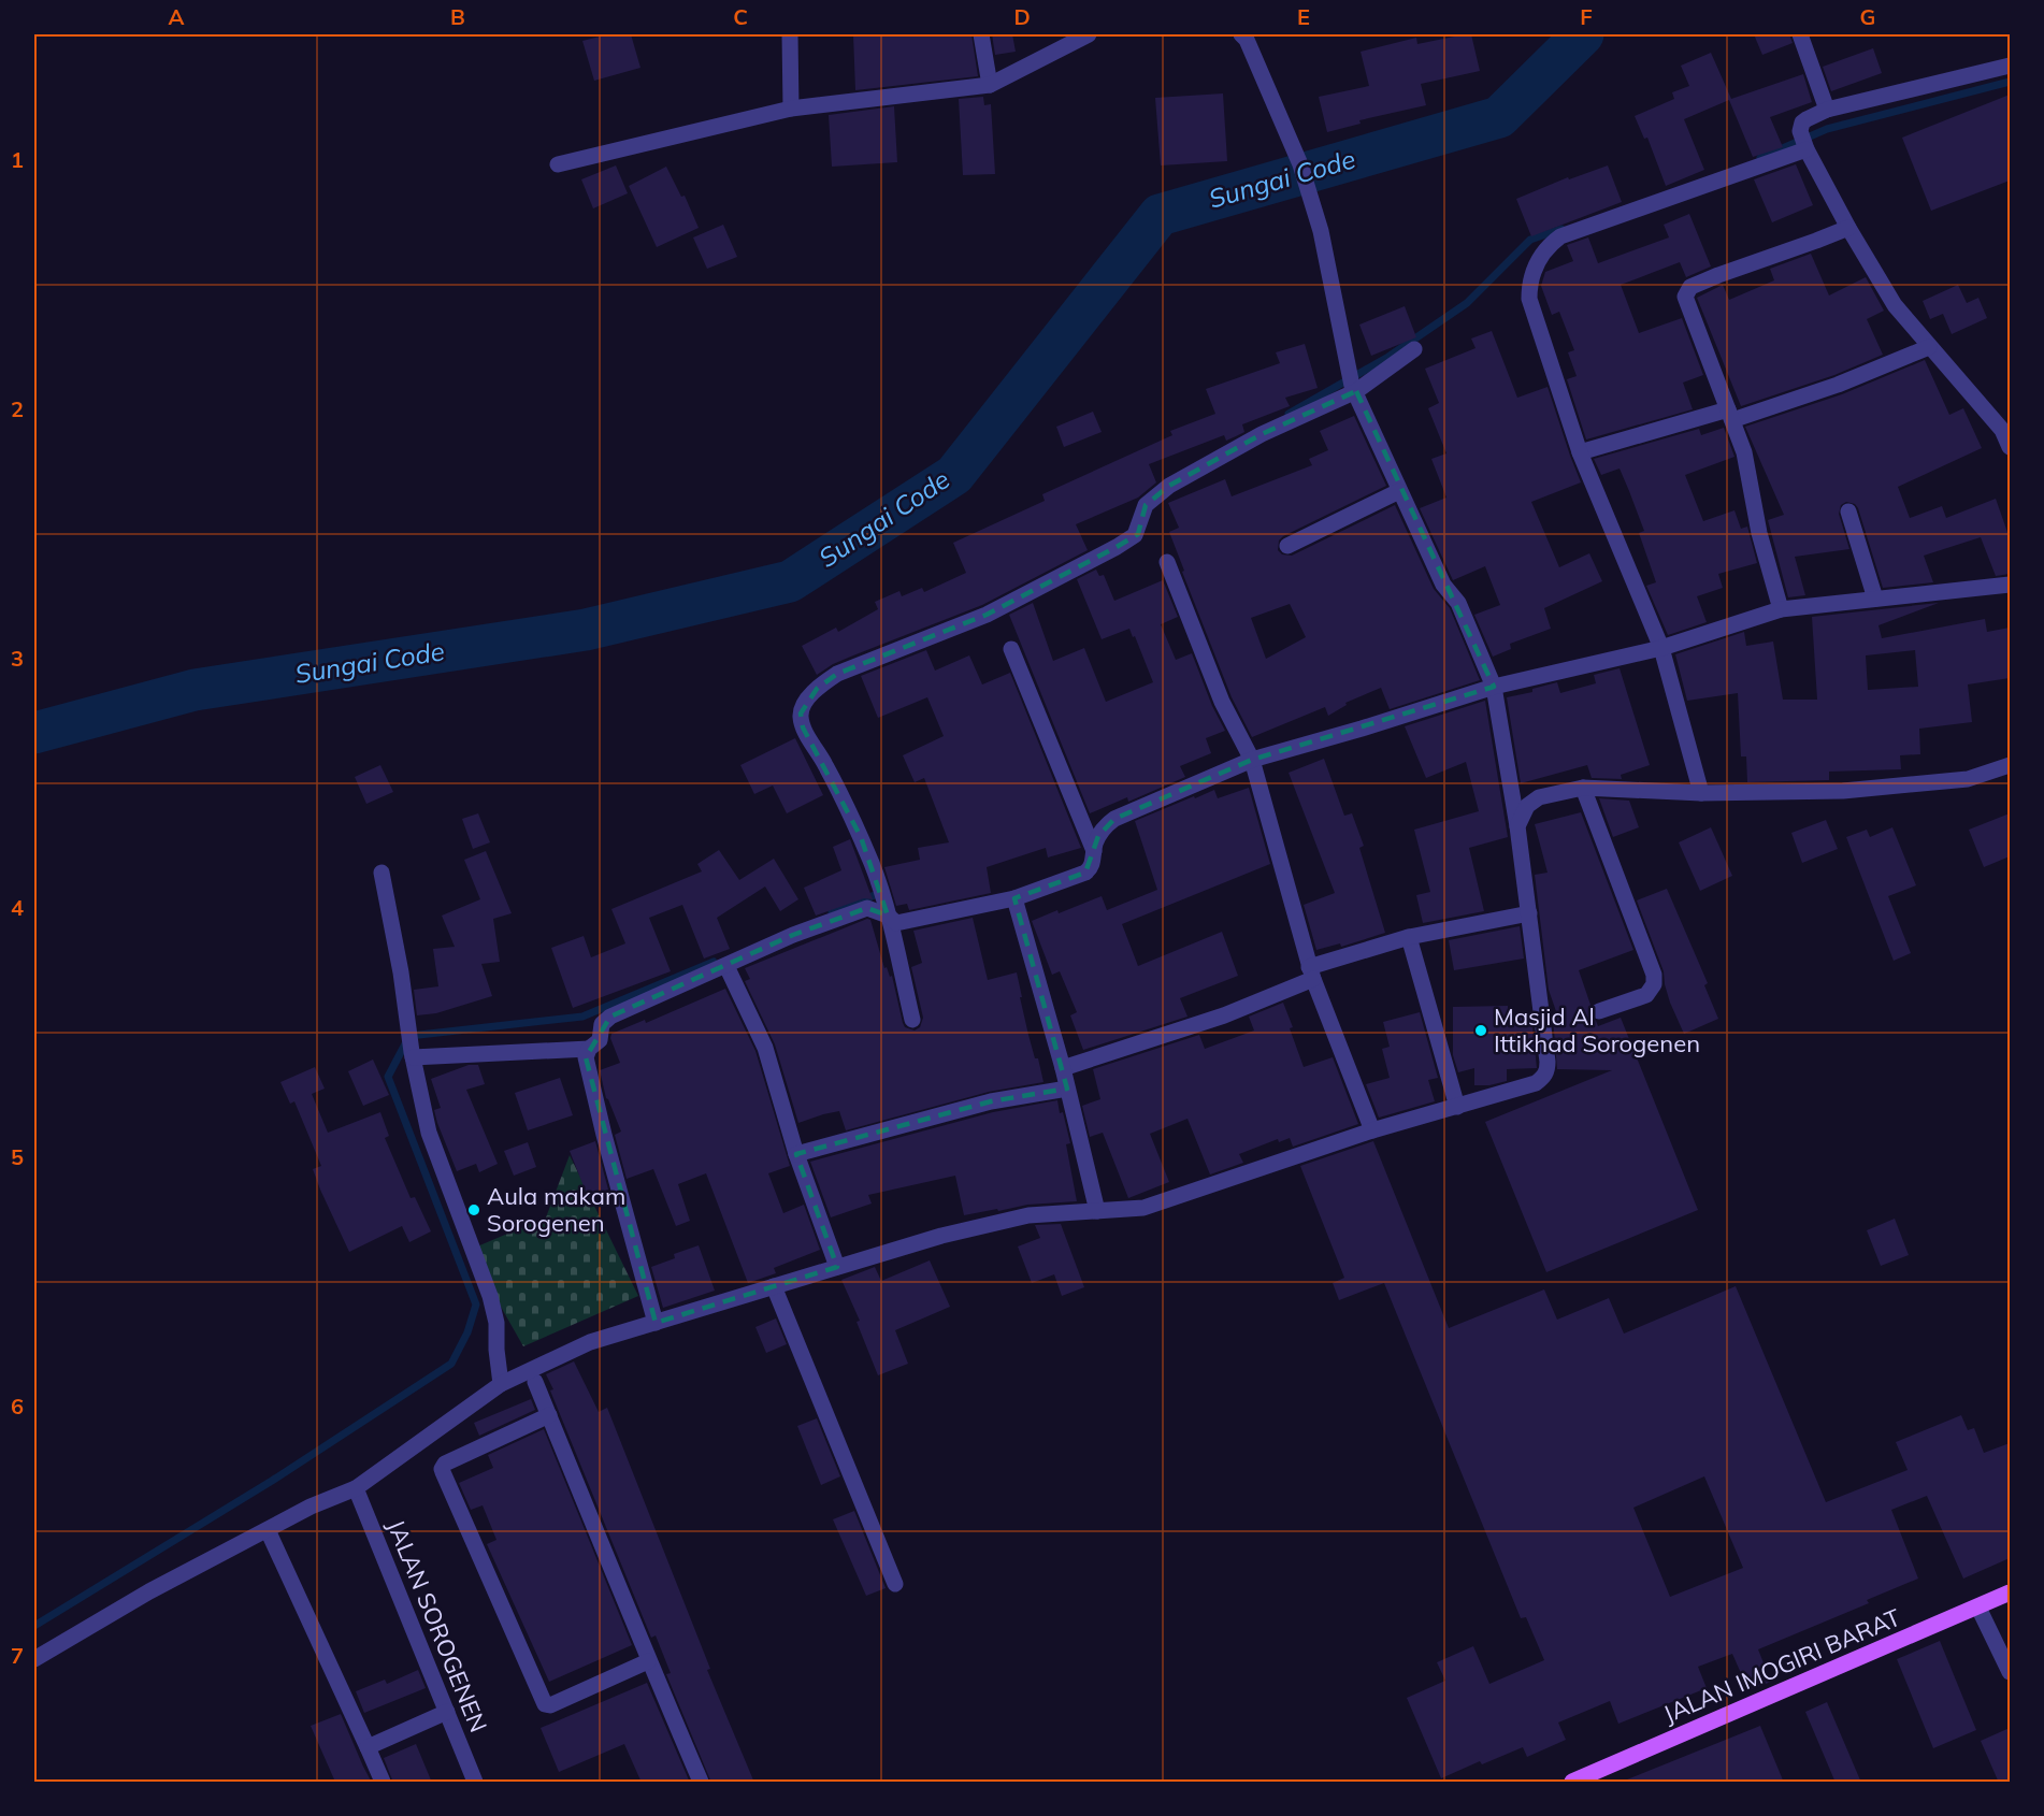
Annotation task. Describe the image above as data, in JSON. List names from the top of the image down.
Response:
{
  "streets": {
    "main road": ["JALAN IMOGIRI BARAT"],
    "street": ["JALAN SOROGENEN"]
  },
  "water": ["Sungai Code"],
  "places": ["Masjid Al Ittikhad Sorogenen", "Aula makam Sorogenen"],
  "grid": {
    "columns": [
      "A",
      "B",
      "C",
      "D",
      "E",
      "F",
      "G"
    ],
    "rows": [
      "1",
      "2",
      "3",
      "4",
      "5",
      "6",
      "7"
    ]
  }
}
